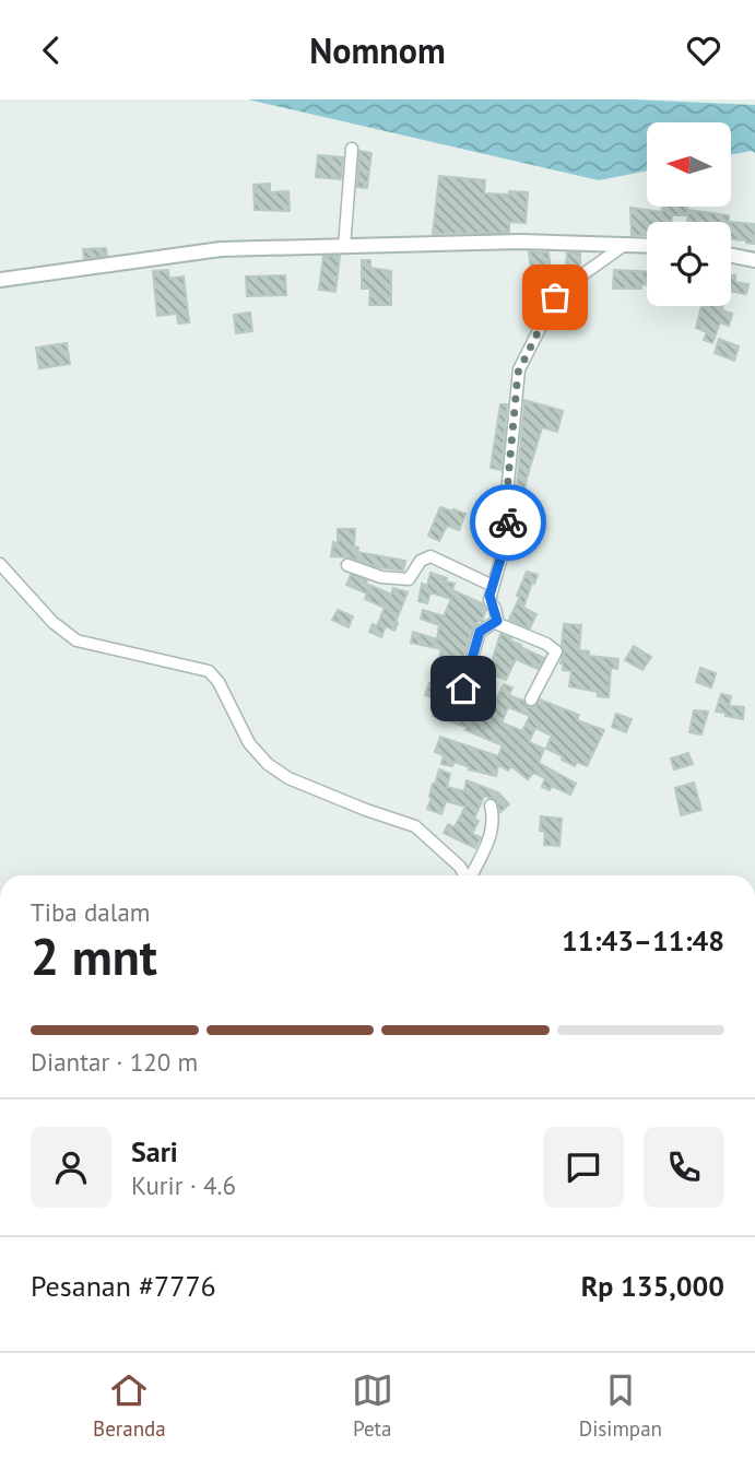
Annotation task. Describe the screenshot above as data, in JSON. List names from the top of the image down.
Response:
{
  "north": "left",
  "page": {
    "header": "Nomnom",
    "heading": ["2 mnt", "Tiba dalam", "11:43–11:48"],
    "panel": [
      "Sari",
      "Kurir · 4.6",
      "Pesanan #7776",
      "Rp 135,000"
    ],
    "bar": "Diantar · 120 m",
    "tabs": ["Beranda", "Peta", "Disimpan"]
  }
}
